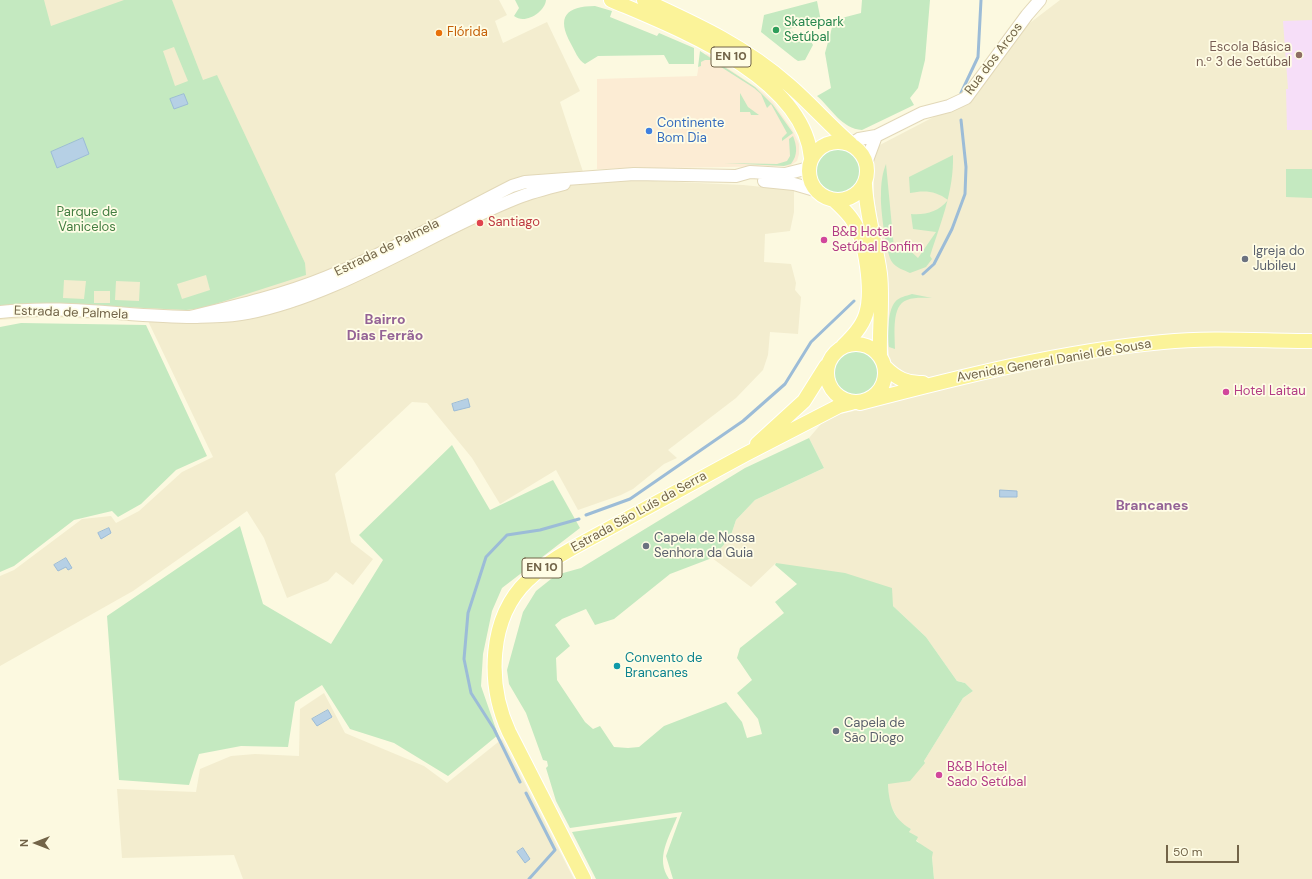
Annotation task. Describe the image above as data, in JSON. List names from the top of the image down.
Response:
{
  "streets": {
    "main road": ["EN 10", "Avenida General Daniel de Sousa", "Estrada São Luís da Serra"],
    "street": ["Rua dos Arcos", "Estrada de Palmela"]
  },
  "crossings": [
    ["EN 10", "Rua dos Arcos"],
    ["EN 10", "Estrada de Palmela"],
    ["EN 10", "Estrada São Luís da Serra"],
    ["Rua dos Arcos", "Estrada de Palmela"]
  ],
  "districts": ["Bairro Dias Ferrão", "Brancanes"],
  "parks": ["Parque de Vanicelos"],
  "places": [
    "Skatepark Setúbal",
    "Flórida",
    "Escola Básica n.º 3 de Setúbal",
    "Continente Bom Dia",
    "Santiago",
    "B&B Hotel Setúbal Bonfim",
    "Igreja do Jubileu",
    "Hotel Laitau",
    "Capela de Nossa Senhora da Guia",
    "Convento de Brancanes",
    "Capela de São Diogo",
    "B&B Hotel Sado Setúbal"
  ],
  "scale_bar": "50 m",
  "north": "left"
}
